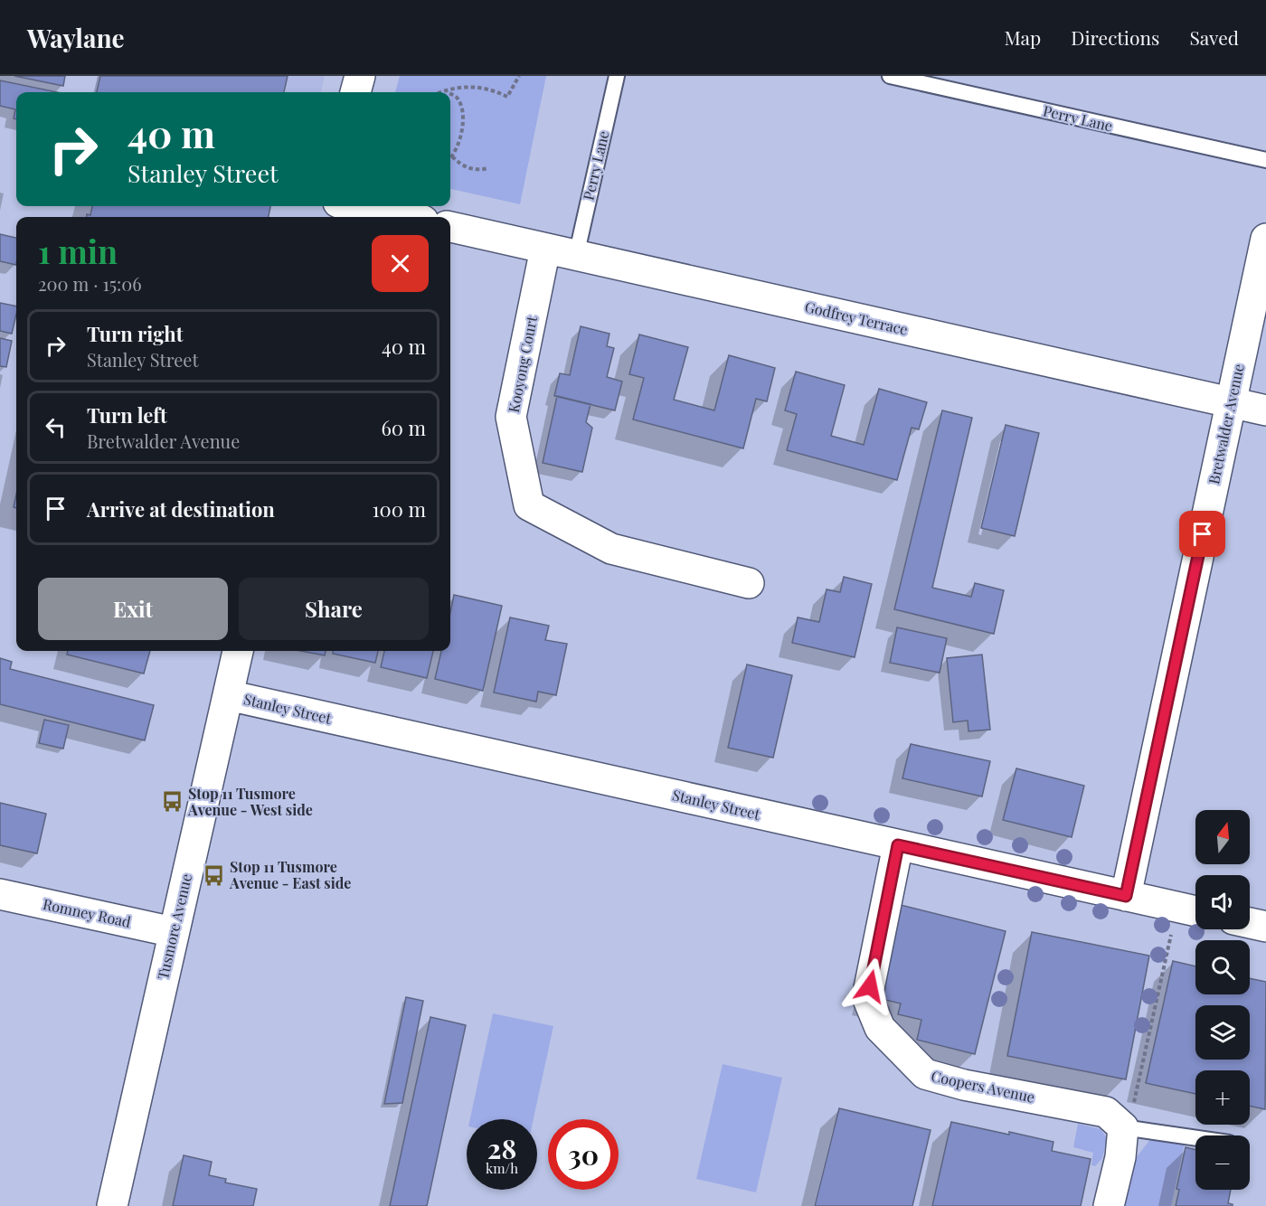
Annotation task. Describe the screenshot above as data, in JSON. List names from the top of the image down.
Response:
{
  "streets": {
    "street": [
      "Godfrey Terrace",
      "Kooyong Court",
      "Bretwalder Avenue",
      "Stanley Street",
      "Romney Road",
      "Tusmore Avenue",
      "Coopers Avenue"
    ],
    "lane": ["Perry Lane"]
  },
  "crossings": [
    ["Perry Lane", "Godfrey Terrace"],
    ["Godfrey Terrace", "Kooyong Court"],
    ["Godfrey Terrace", "Bretwalder Avenue"],
    ["Bretwalder Avenue", "Stanley Street"],
    ["Stanley Street", "Tusmore Avenue"],
    ["Stanley Street", "Coopers Avenue"],
    ["Romney Road", "Tusmore Avenue"]
  ],
  "places": {
    "bus stop": ["Stop 11 Tusmore Avenue - West side", "Stop 11 Tusmore Avenue - East side"]
  },
  "north": "top",
  "page": {
    "header": "Waylane",
    "nav": ["Map", "Directions", "Saved"],
    "turn": ["40 m", "Stanley Street"],
    "heading": ["1 min", "200 m · 15:06"],
    "list": [
      {
        "name": "Turn right",
        "note": "Stanley Street",
        "value": "40 m"
      },
      {
        "name": "Turn left",
        "note": "Bretwalder Avenue",
        "value": "60 m"
      },
      {
        "name": "Arrive at destination",
        "value": "100 m"
      }
    ],
    "buttons": ["Exit", "Share"],
    "map_buttons": ["+", "−"],
    "speed": "28 km/h",
    "limit": "30"
  }
}
